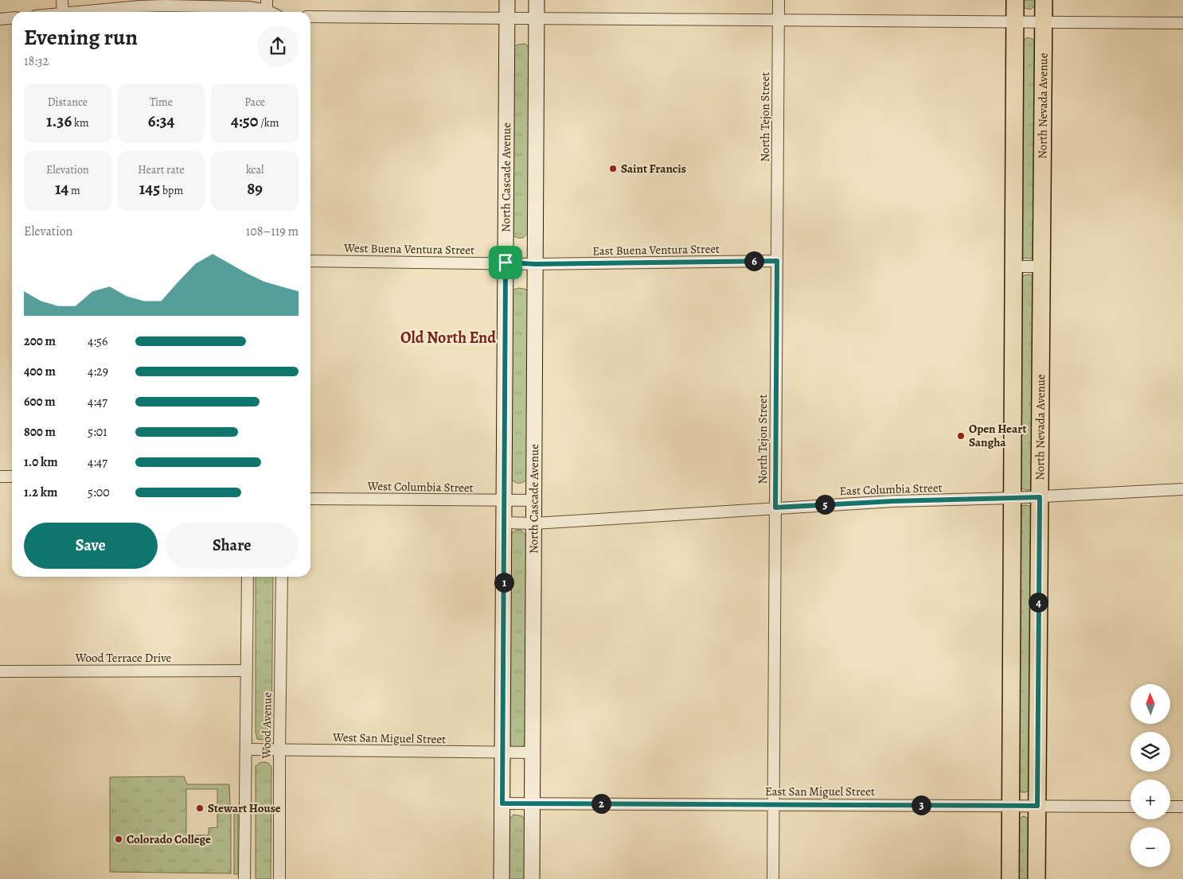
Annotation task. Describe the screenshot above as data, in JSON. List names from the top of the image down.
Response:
{
  "streets": {
    "main road": ["North Nevada Avenue", "North Cascade Avenue"],
    "street": [
      "North Tejon Street",
      "West Buena Ventura Street",
      "East Buena Ventura Street",
      "West Columbia Street",
      "East Columbia Street",
      "Wood Terrace Drive",
      "Wood Avenue",
      "West San Miguel Street",
      "East San Miguel Street"
    ]
  },
  "crossings": [
    ["North Nevada Avenue", "East Columbia Street"],
    ["North Nevada Avenue", "East San Miguel Street"],
    ["North Tejon Street", "East Buena Ventura Street"],
    ["North Tejon Street", "East Columbia Street"],
    ["North Tejon Street", "East San Miguel Street"],
    ["North Cascade Avenue", "West Buena Ventura Street"],
    ["North Cascade Avenue", "East Buena Ventura Street"],
    ["North Cascade Avenue", "West Columbia Street"],
    ["North Cascade Avenue", "East Columbia Street"],
    ["North Cascade Avenue", "West San Miguel Street"],
    ["North Cascade Avenue", "East San Miguel Street"],
    ["West Buena Ventura Street", "East Buena Ventura Street"],
    ["Wood Terrace Drive", "Wood Avenue"],
    ["Wood Avenue", "West San Miguel Street"]
  ],
  "districts": ["Old North End"],
  "places": [
    "Saint Francis",
    "Open Heart Sangha",
    "Stewart House",
    "Colorado College"
  ],
  "north": "top",
  "page": {
    "heading": ["Evening run", "18:32"],
    "stats": [
      ["Distance", "1.36 km"],
      ["Time", "6:34"],
      ["Pace", "4:50 /km"],
      ["Elevation", "14 m"],
      ["Heart rate", "145 bpm"],
      ["kcal", "89"]
    ],
    "chart": ["Elevation", "108–119 m"],
    "pins": [
      "6",
      "5",
      "1",
      "4",
      "2",
      "3"
    ],
    "list": [
      {
        "name": "200 m",
        "note": "4:56"
      },
      {
        "name": "400 m",
        "note": "4:29"
      },
      {
        "name": "600 m",
        "note": "4:47"
      },
      {
        "name": "800 m",
        "note": "5:01"
      },
      {
        "name": "1.0 km",
        "note": "4:47"
      },
      {
        "name": "1.2 km",
        "note": "5:00"
      }
    ],
    "buttons": ["Save", "Share"],
    "map_buttons": ["+", "−"]
  }
}
